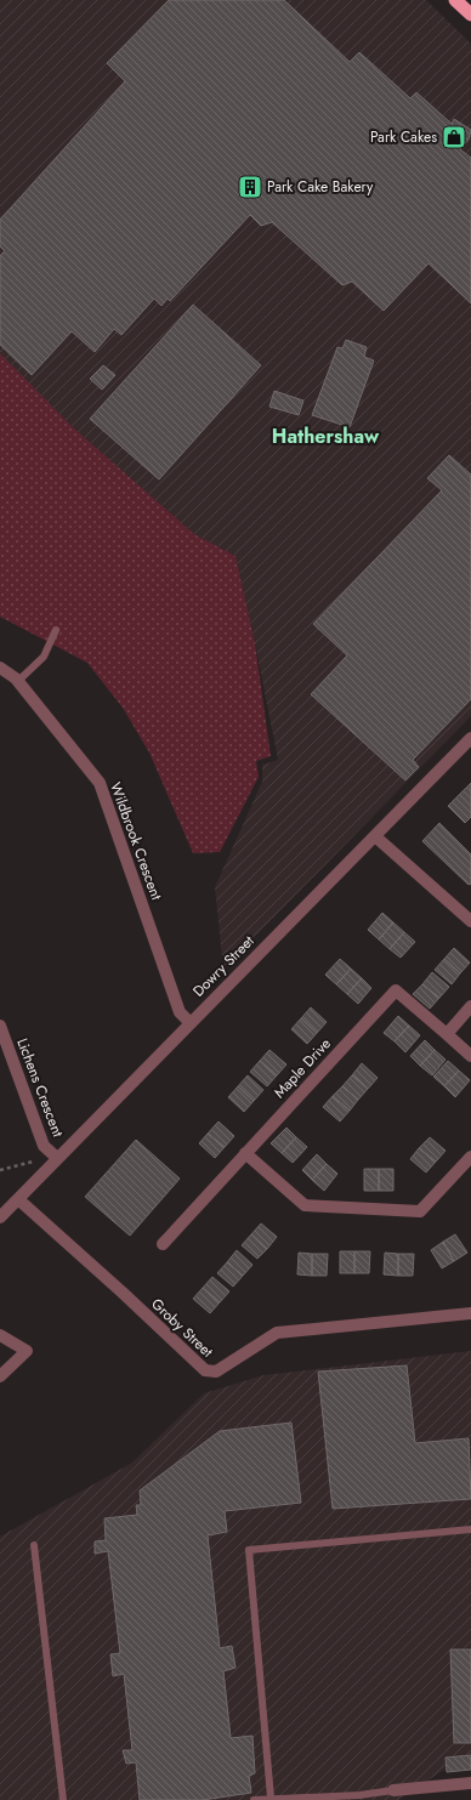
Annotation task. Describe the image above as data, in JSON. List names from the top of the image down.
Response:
{
  "streets": {
    "street": [
      "Wildbrook Crescent",
      "Dowry Street",
      "Maple Drive",
      "Lichens Crescent",
      "Groby Street"
    ]
  },
  "crossings": [
    ["Wildbrook Crescent", "Dowry Street"],
    ["Dowry Street", "Lichens Crescent"],
    ["Dowry Street", "Groby Street"]
  ],
  "districts": ["Hathershaw"],
  "places": {
    "shop": ["Park Cakes"],
    "building": ["Park Cake Bakery"]
  }
}
